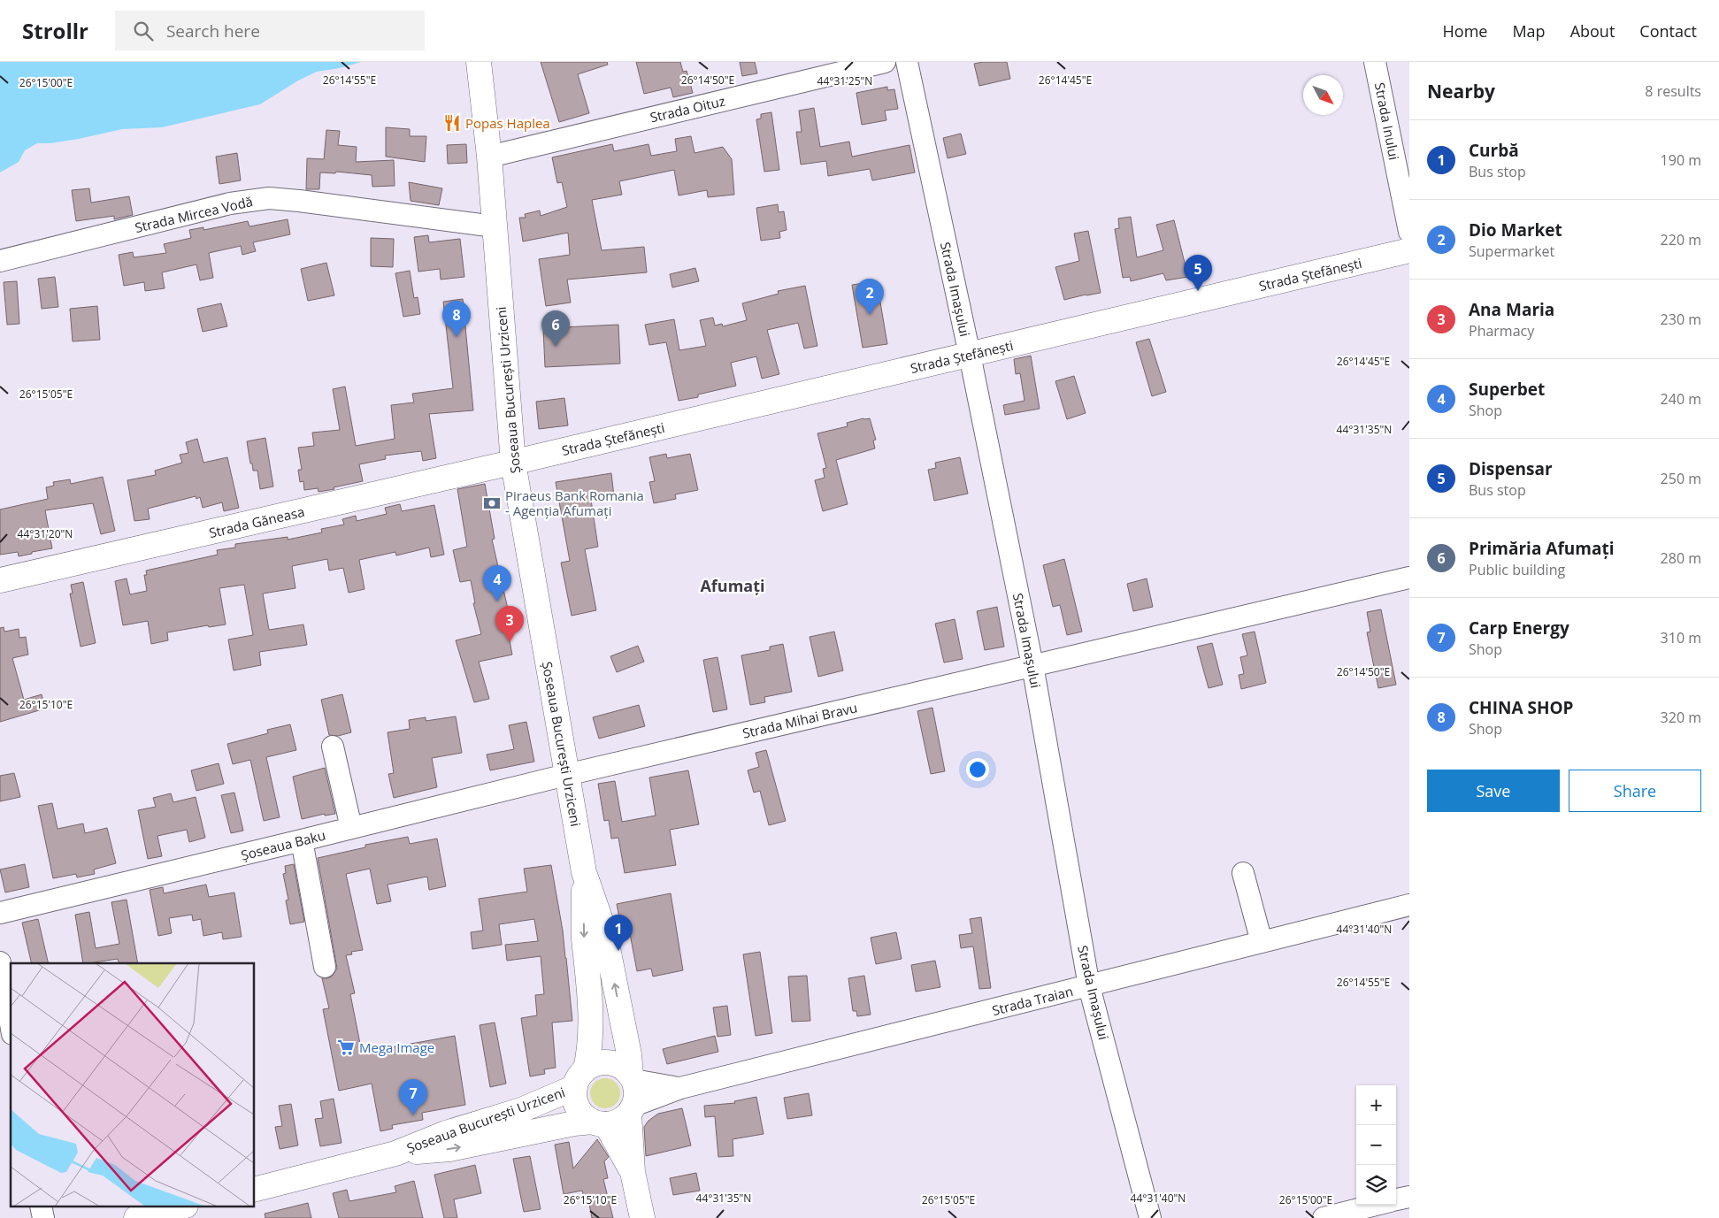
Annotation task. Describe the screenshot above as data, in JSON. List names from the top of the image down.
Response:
{
  "streets": {
    "main road": ["Strada Ștefănești", "Șoseaua București Urziceni", "Strada Găneasa"],
    "street": [
      "Strada Oituz",
      "Strada Inului",
      "Strada Mircea Vodă",
      "Strada Imașului",
      "Strada Mihai Bravu",
      "Șoseaua Baku",
      "Strada Traian"
    ]
  },
  "crossings": [
    ["Strada Oituz", "Șoseaua București Urziceni"],
    ["Strada Mircea Vodă", "Șoseaua București Urziceni"],
    ["Strada Ștefănești", "Strada Imașului"],
    ["Strada Ștefănești", "Șoseaua București Urziceni"],
    ["Strada Ștefănești", "Strada Găneasa"],
    ["Strada Imașului", "Strada Mihai Bravu"],
    ["Strada Imașului", "Strada Traian"],
    ["Șoseaua București Urziceni", "Strada Găneasa"],
    ["Șoseaua București Urziceni", "Strada Mihai Bravu"],
    ["Șoseaua București Urziceni", "Șoseaua Baku"],
    ["Șoseaua București Urziceni", "Strada Traian"],
    ["Strada Mihai Bravu", "Șoseaua Baku"]
  ],
  "districts": ["Afumați"],
  "places": {
    "restaurant": ["Popas Haplea"],
    "bank": ["Piraeus Bank Romania - Agenția Afumați"],
    "supermarket": ["Mega Image"]
  },
  "north": "bottom right",
  "page": {
    "header": "Strollr",
    "search": "Search here",
    "nav": [
      "Home",
      "Map",
      "About",
      "Contact"
    ],
    "heading": ["Nearby", "8 results"],
    "list": [
      {
        "mark": "1",
        "name": "Curbă",
        "note": "Bus stop",
        "value": "190 m"
      },
      {
        "mark": "2",
        "name": "Dio Market",
        "note": "Supermarket",
        "value": "220 m"
      },
      {
        "mark": "3",
        "name": "Ana Maria",
        "note": "Pharmacy",
        "value": "230 m"
      },
      {
        "mark": "4",
        "name": "Superbet",
        "note": "Shop",
        "value": "240 m"
      },
      {
        "mark": "5",
        "name": "Dispensar",
        "note": "Bus stop",
        "value": "250 m"
      },
      {
        "mark": "6",
        "name": "Primăria Afumați",
        "note": "Public building",
        "value": "280 m"
      },
      {
        "mark": "7",
        "name": "Carp Energy",
        "note": "Shop",
        "value": "310 m"
      },
      {
        "mark": "8",
        "name": "CHINA SHOP",
        "note": "Shop",
        "value": "320 m"
      }
    ],
    "pins": [
      "5",
      "2",
      "8",
      "6",
      "4",
      "3",
      "1",
      "7"
    ],
    "buttons": ["Save", "Share"],
    "map_buttons": ["+", "−"]
  },
  "coordinates": [
    "26°14'55\"E",
    "26°14'50\"E",
    "26°14'45\"E",
    "44°31'25\"N",
    "26°15'00\"E",
    "26°15'05\"E",
    "44°31'35\"N",
    "44°31'20\"N",
    "26°15'10\"E",
    "44°31'40\"N"
  ]
}
